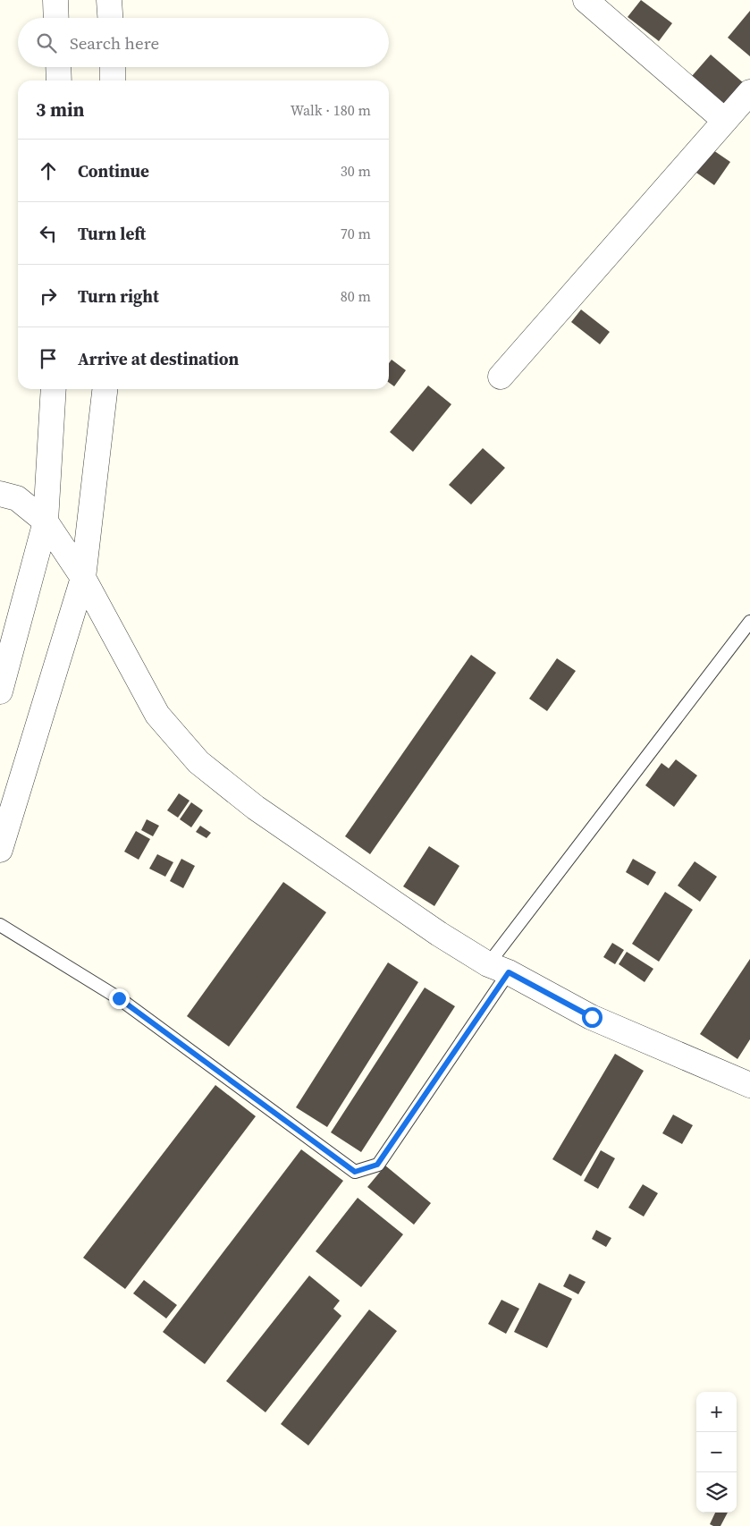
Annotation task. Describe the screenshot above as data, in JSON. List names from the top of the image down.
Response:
{
  "page": {
    "search": "Search here",
    "heading": ["3 min", "Walk · 180 m"],
    "list": [
      ["Continue", "30 m"],
      ["Turn left", "70 m"],
      ["Turn right", "80 m"],
      "Arrive at destination"
    ],
    "map_buttons": ["+", "−"]
  }
}
